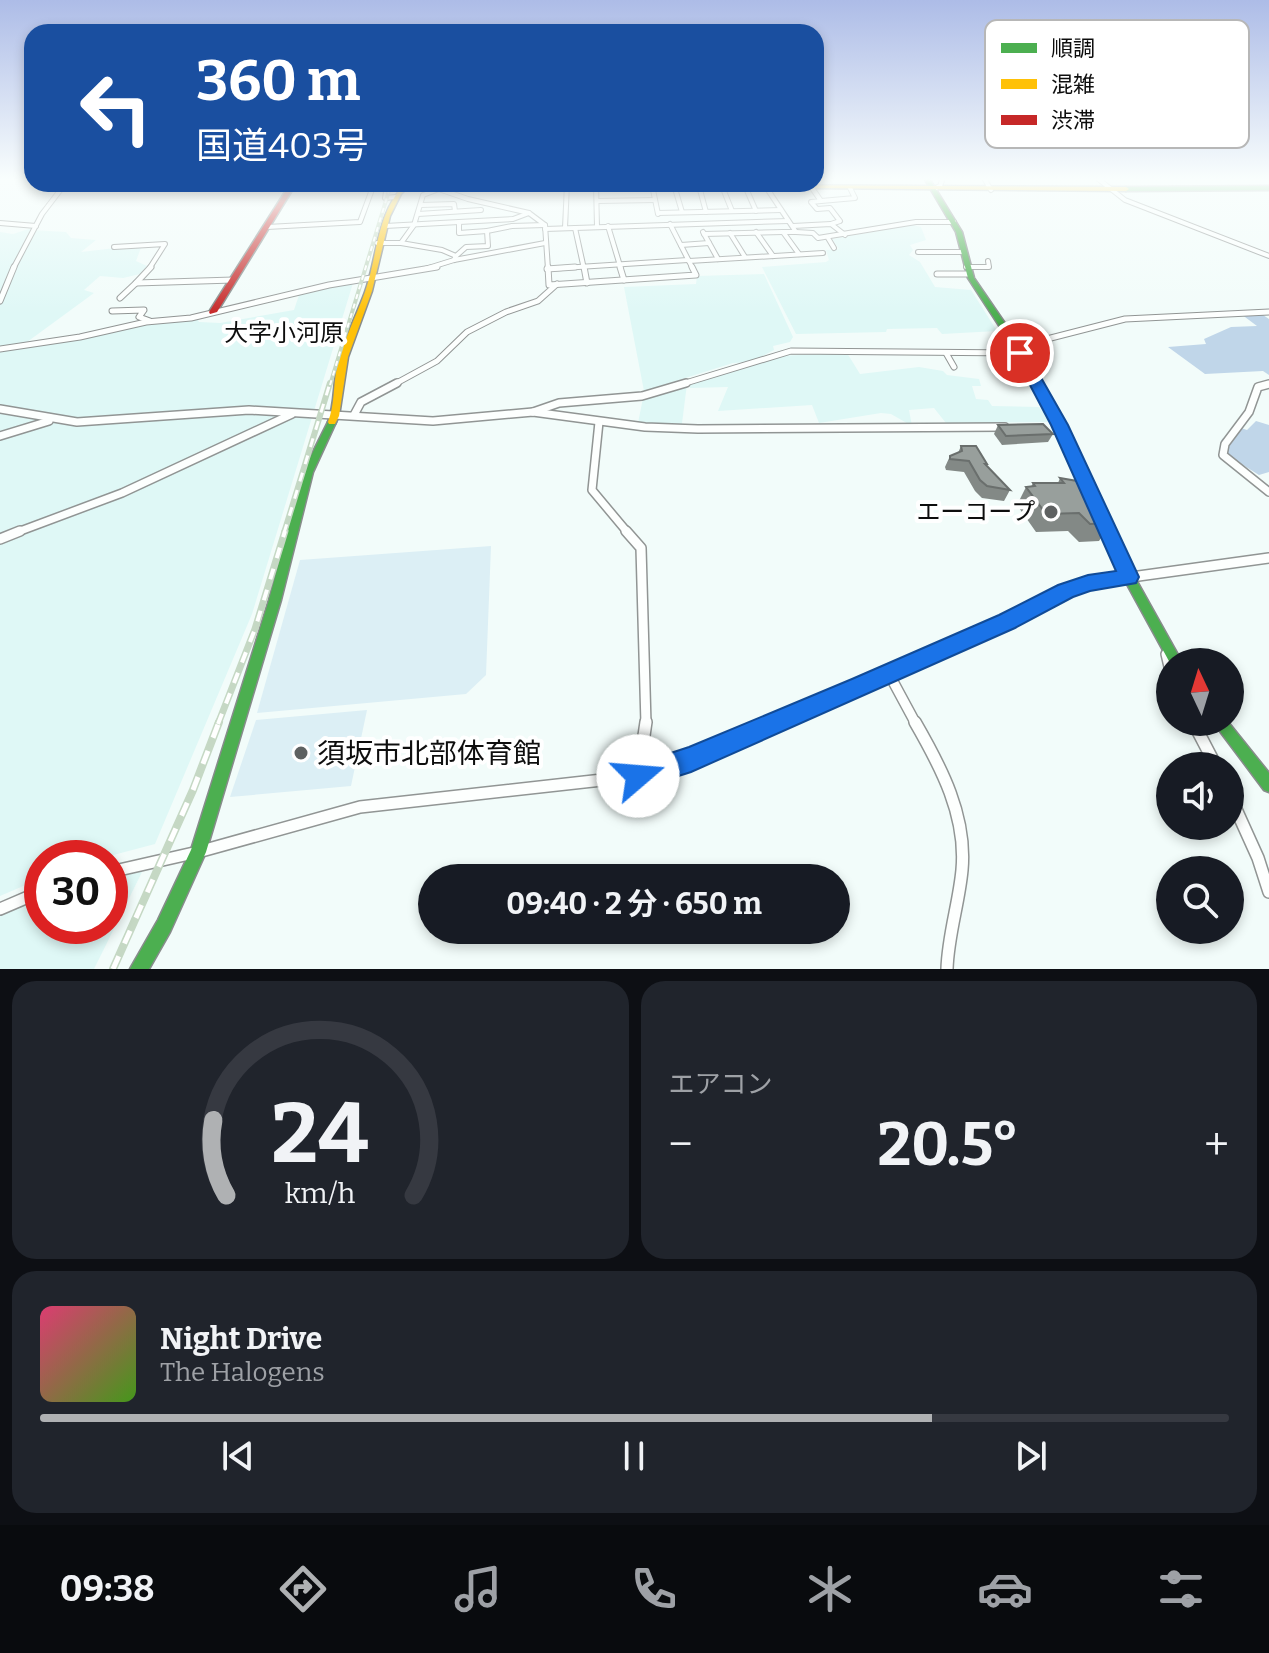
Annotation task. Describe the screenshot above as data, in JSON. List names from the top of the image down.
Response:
{
  "districts": ["大字小河原"],
  "places": ["エーコープ", "須坂市北部体育館"],
  "legend": ["順調", "混雑", "渋滞"],
  "north": "top",
  "page": {
    "turn": ["360 m", "国道403号"],
    "limit": "30",
    "trip": "09:40 · 2 分 · 650 m",
    "tile": "エアコン",
    "heat": ["−", "20.5°", "+"],
    "song": ["Night Drive", "The Halogens"],
    "tabs": "09:38",
    "gauge": ["24", "km/h"]
  }
}
